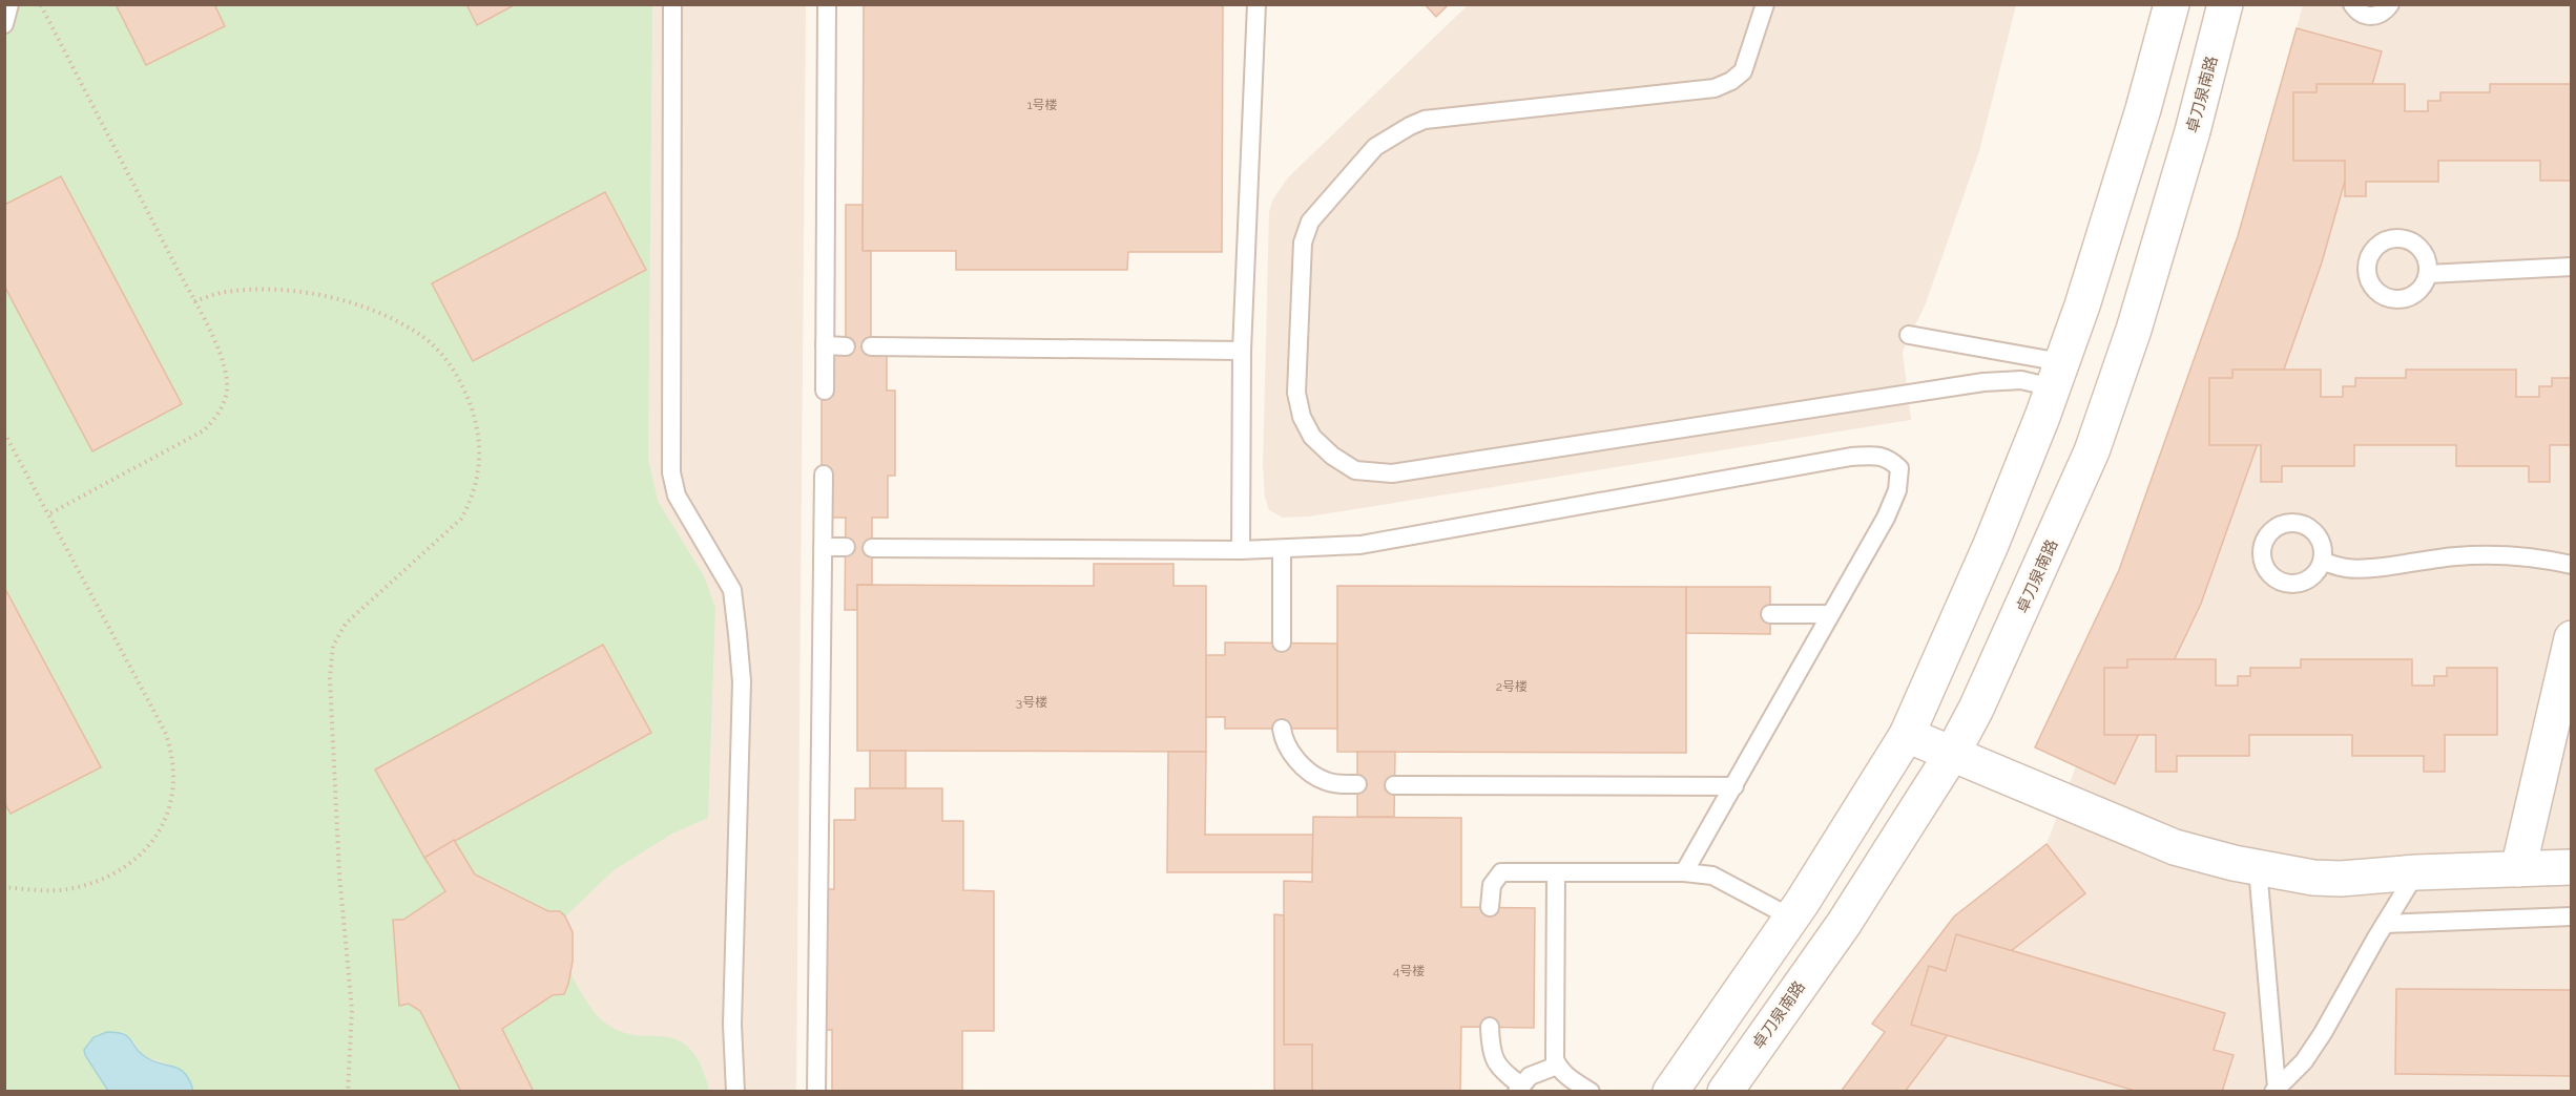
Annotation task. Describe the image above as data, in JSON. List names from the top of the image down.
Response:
{
  "streets": {
    "street": ["卓刀泉南路"]
  },
  "house_numbers": [
    "1号楼",
    "2号楼",
    "3号楼",
    "4号楼"
  ]
}
